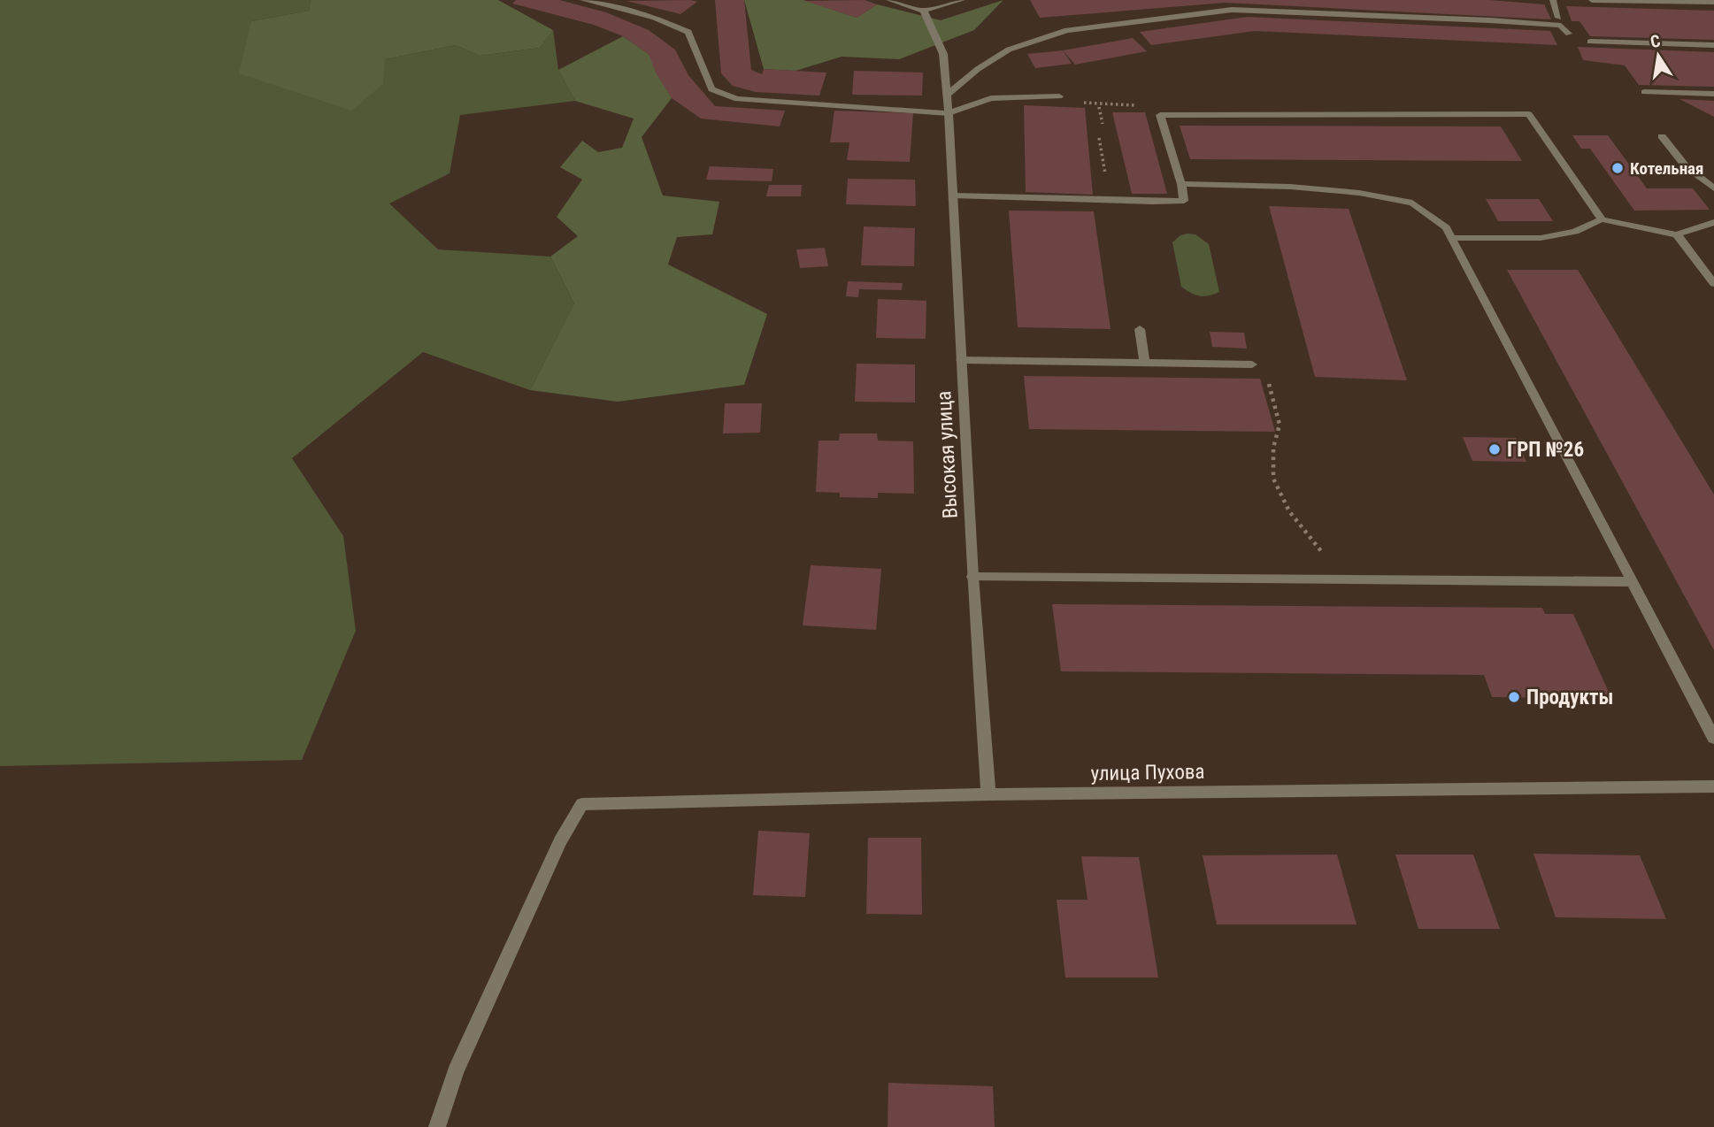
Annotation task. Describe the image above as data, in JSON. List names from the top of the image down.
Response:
{
  "streets": {
    "street": ["Высокая улица", "улица Пухова"]
  },
  "crossings": [
    ["Высокая улица", "улица Пухова"]
  ],
  "places": ["Котельная", "ГРП №26", "Продукты"],
  "north": "top"
}
